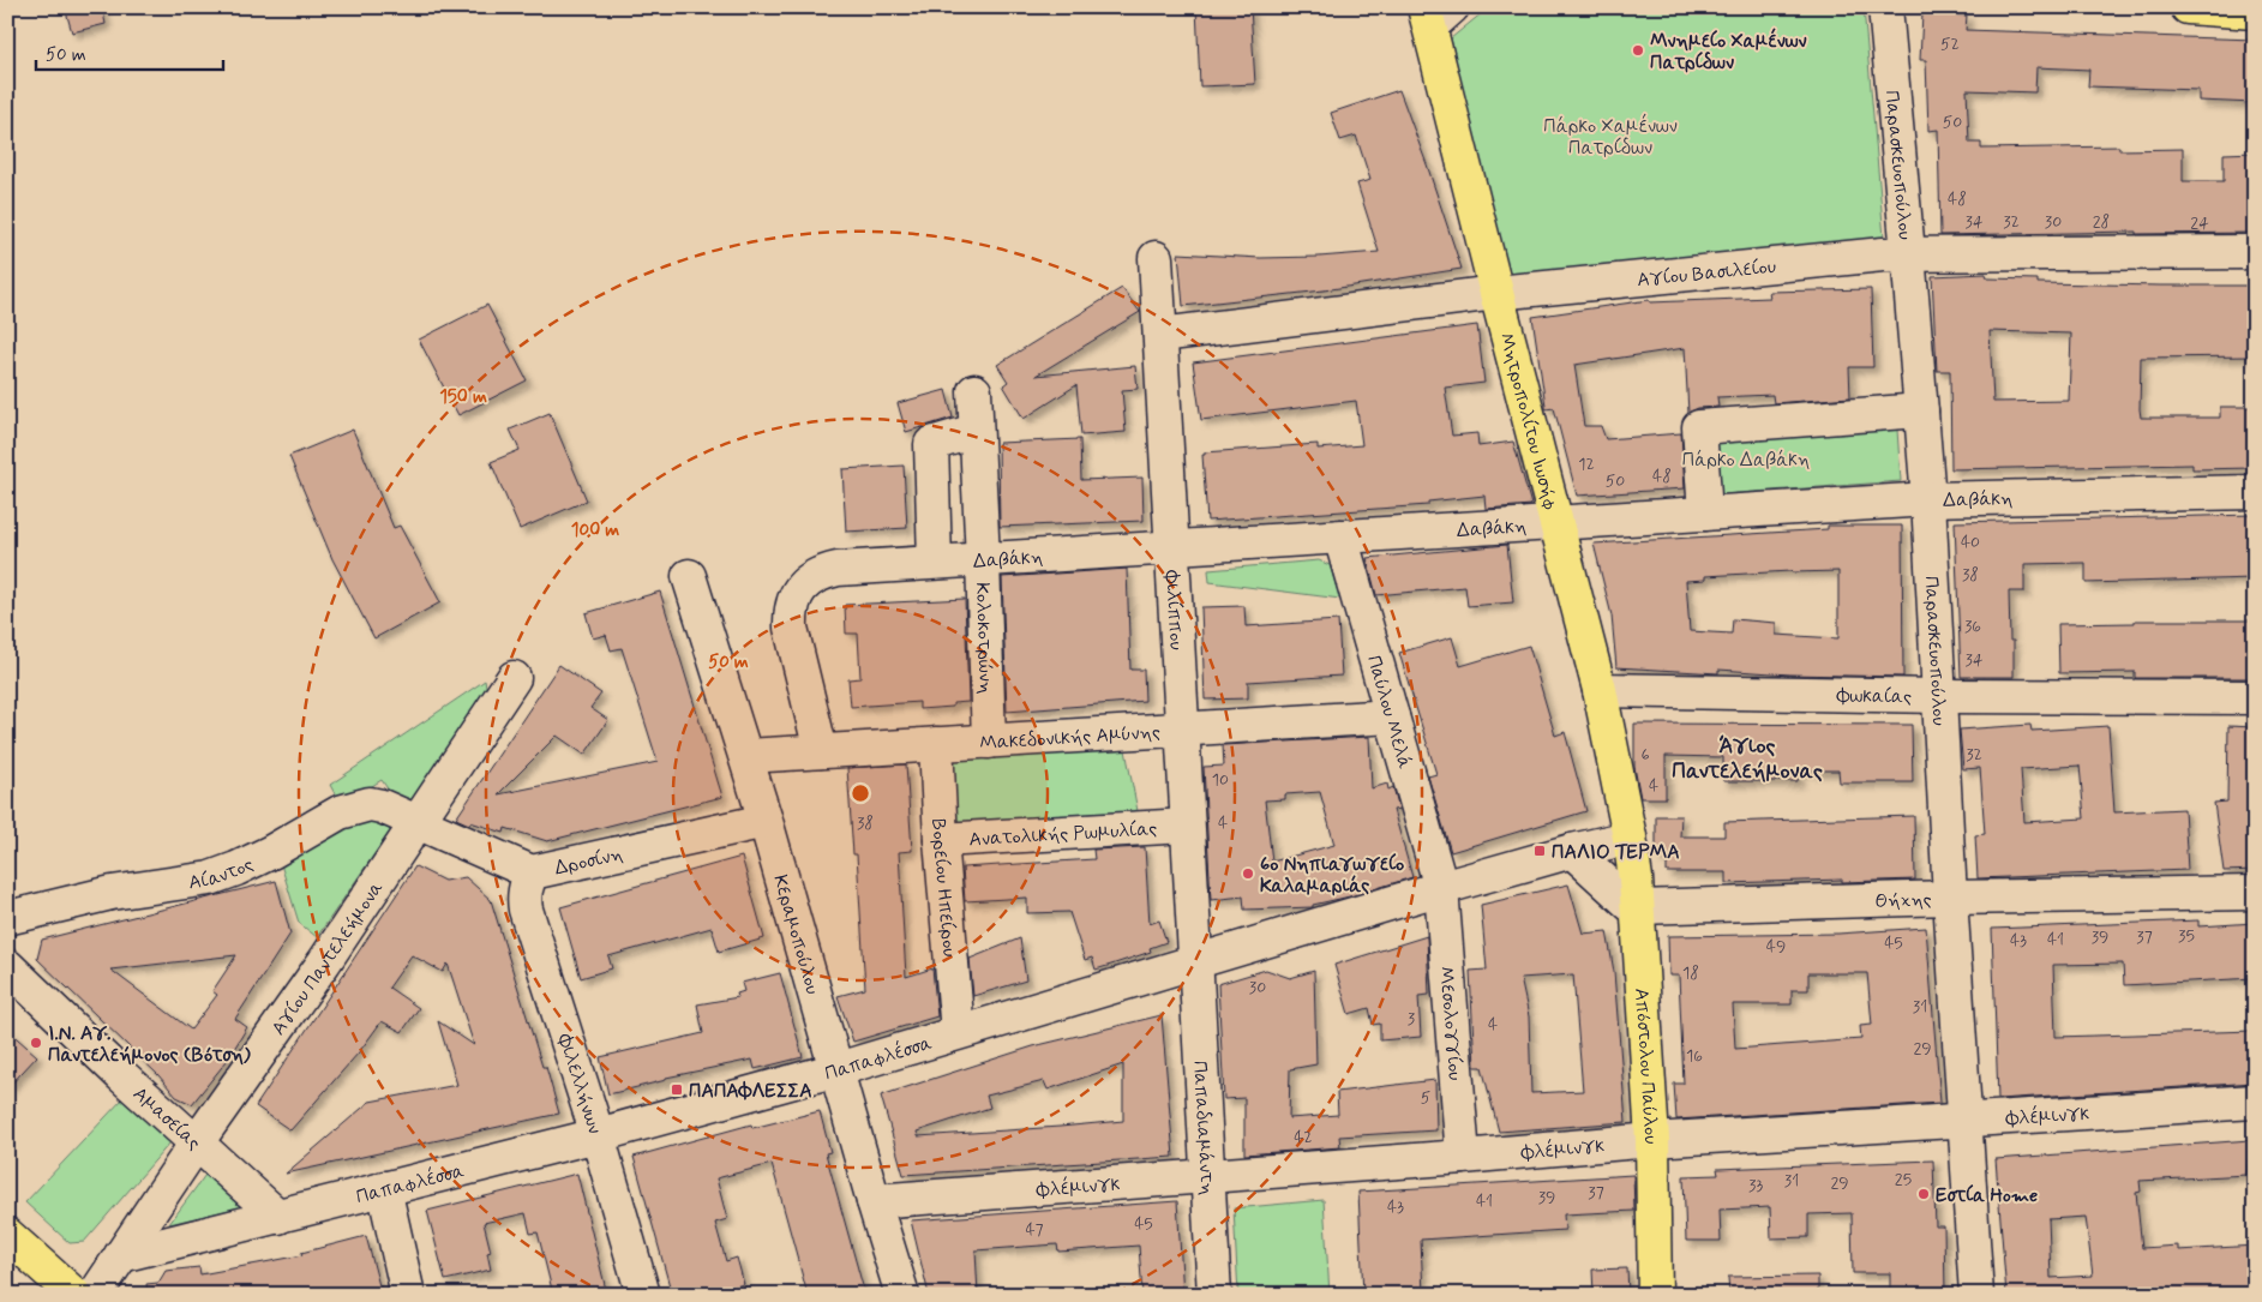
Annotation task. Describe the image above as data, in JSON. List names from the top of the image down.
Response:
{
  "streets": {
    "main road": ["Μητροπολίτου Ιωσήφ", "Απόστολου Παύλου"],
    "street": [
      "Παρασκευοπούλου",
      "Αγίου Βασιλείου",
      "Δαβάκη",
      "Φιλίππου",
      "Κολοκοτρώνη",
      "Φωκαίας",
      "Παύλου Μελά",
      "Μακεδονικής Αμύνης",
      "Ανατολικής Ρωμυλίας",
      "Δροσίνη",
      "Αίαντος",
      "Βορείου Ηπείρου",
      "Θήχης",
      "Κεραμοπούλου",
      "Αγίου Παντελεήμονα",
      "Μεσολογγίου",
      "Παπαφλέσσα",
      "Φιλελλήνων",
      "Φλέμινγκ",
      "Αμασείας",
      "Παπαδιαμάντη"
    ]
  },
  "crossings": [
    ["Παρασκευοπούλου", "Αγίου Βασιλείου"],
    ["Παρασκευοπούλου", "Δαβάκη"],
    ["Παρασκευοπούλου", "Φωκαίας"],
    ["Παρασκευοπούλου", "Θήχης"],
    ["Παρασκευοπούλου", "Φλέμινγκ"],
    ["Αγίου Βασιλείου", "Μητροπολίτου Ιωσήφ"],
    ["Αγίου Βασιλείου", "Φιλίππου"],
    ["Μητροπολίτου Ιωσήφ", "Δαβάκη"],
    ["Μητροπολίτου Ιωσήφ", "Φωκαίας"],
    ["Μητροπολίτου Ιωσήφ", "Παπαφλέσσα"],
    ["Μητροπολίτου Ιωσήφ", "Απόστολου Παύλου"],
    ["Δαβάκη", "Φιλίππου"],
    ["Δαβάκη", "Κολοκοτρώνη"],
    ["Δαβάκη", "Παύλου Μελά"],
    ["Δαβάκη", "Μακεδονικής Αμύνης"],
    ["Φιλίππου", "Μακεδονικής Αμύνης"],
    ["Φιλίππου", "Ανατολικής Ρωμυλίας"],
    ["Φιλίππου", "Παπαφλέσσα"],
    ["Φιλίππου", "Παπαδιαμάντη"],
    ["Κολοκοτρώνη", "Μακεδονικής Αμύνης"],
    ["Παύλου Μελά", "Μακεδονικής Αμύνης"],
    ["Παύλου Μελά", "Μεσολογγίου"],
    ["Παύλου Μελά", "Παπαφλέσσα"],
    ["Μακεδονικής Αμύνης", "Βορείου Ηπείρου"],
    ["Μακεδονικής Αμύνης", "Κεραμοπούλου"],
    ["Ανατολικής Ρωμυλίας", "Βορείου Ηπείρου"],
    ["Δροσίνη", "Αίαντος"],
    ["Δροσίνη", "Κεραμοπούλου"],
    ["Δροσίνη", "Αγίου Παντελεήμονα"],
    ["Δροσίνη", "Φιλελλήνων"],
    ["Αίαντος", "Αγίου Παντελεήμονα"],
    ["Βορείου Ηπείρου", "Παπαφλέσσα"],
    ["Θήχης", "Απόστολου Παύλου"],
    ["Κεραμοπούλου", "Παπαφλέσσα"],
    ["Κεραμοπούλου", "Φλέμινγκ"],
    ["Αγίου Παντελεήμονα", "Παπαφλέσσα"],
    ["Αγίου Παντελεήμονα", "Αμασείας"],
    ["Μεσολογγίου", "Παπαφλέσσα"],
    ["Μεσολογγίου", "Φλέμινγκ"],
    ["Παπαφλέσσα", "Απόστολου Παύλου"],
    ["Παπαφλέσσα", "Φιλελλήνων"],
    ["Παπαφλέσσα", "Αμασείας"],
    ["Παπαφλέσσα", "Παπαδιαμάντη"],
    ["Απόστολου Παύλου", "Φλέμινγκ"],
    ["Φλέμινγκ", "Παπαδιαμάντη"]
  ],
  "districts": ["Άγιος Παντελεήμονας"],
  "parks": ["Πάρκο Χαμένων Πατρίδων", "Πάρκο Δαβάκη"],
  "places": {
    "other": [
      "Μνημείο Χαμένων Πατρίδων",
      "6ο Νηπιαγωγείο Καλαμαριάς",
      "Ι.Ν. Αγ. Παντελεήμονος (Βότση)",
      "Εστία Home"
    ],
    "transit": ["ΠΑΛΙΟ ΤΕΡΜΑ", "ΠΑΠΑΦΛΕΣΣΑ"]
  },
  "house_numbers": [
    "52",
    "50",
    "48",
    "34",
    "32",
    "30",
    "28",
    "24",
    "12",
    "48",
    "50",
    "40",
    "38",
    "36",
    "34",
    "6",
    "32",
    "10",
    "4",
    "38",
    "4",
    "35",
    "39",
    "37",
    "41",
    "43",
    "45",
    "49",
    "18",
    "30",
    "31",
    "3",
    "4",
    "29",
    "16",
    "5",
    "42",
    "25",
    "31",
    "29",
    "33",
    "37",
    "39",
    "41",
    "43",
    "45",
    "47"
  ],
  "scale_bar": "50 m",
  "rings": ["150 m", "100 m", "50 m"]
}
